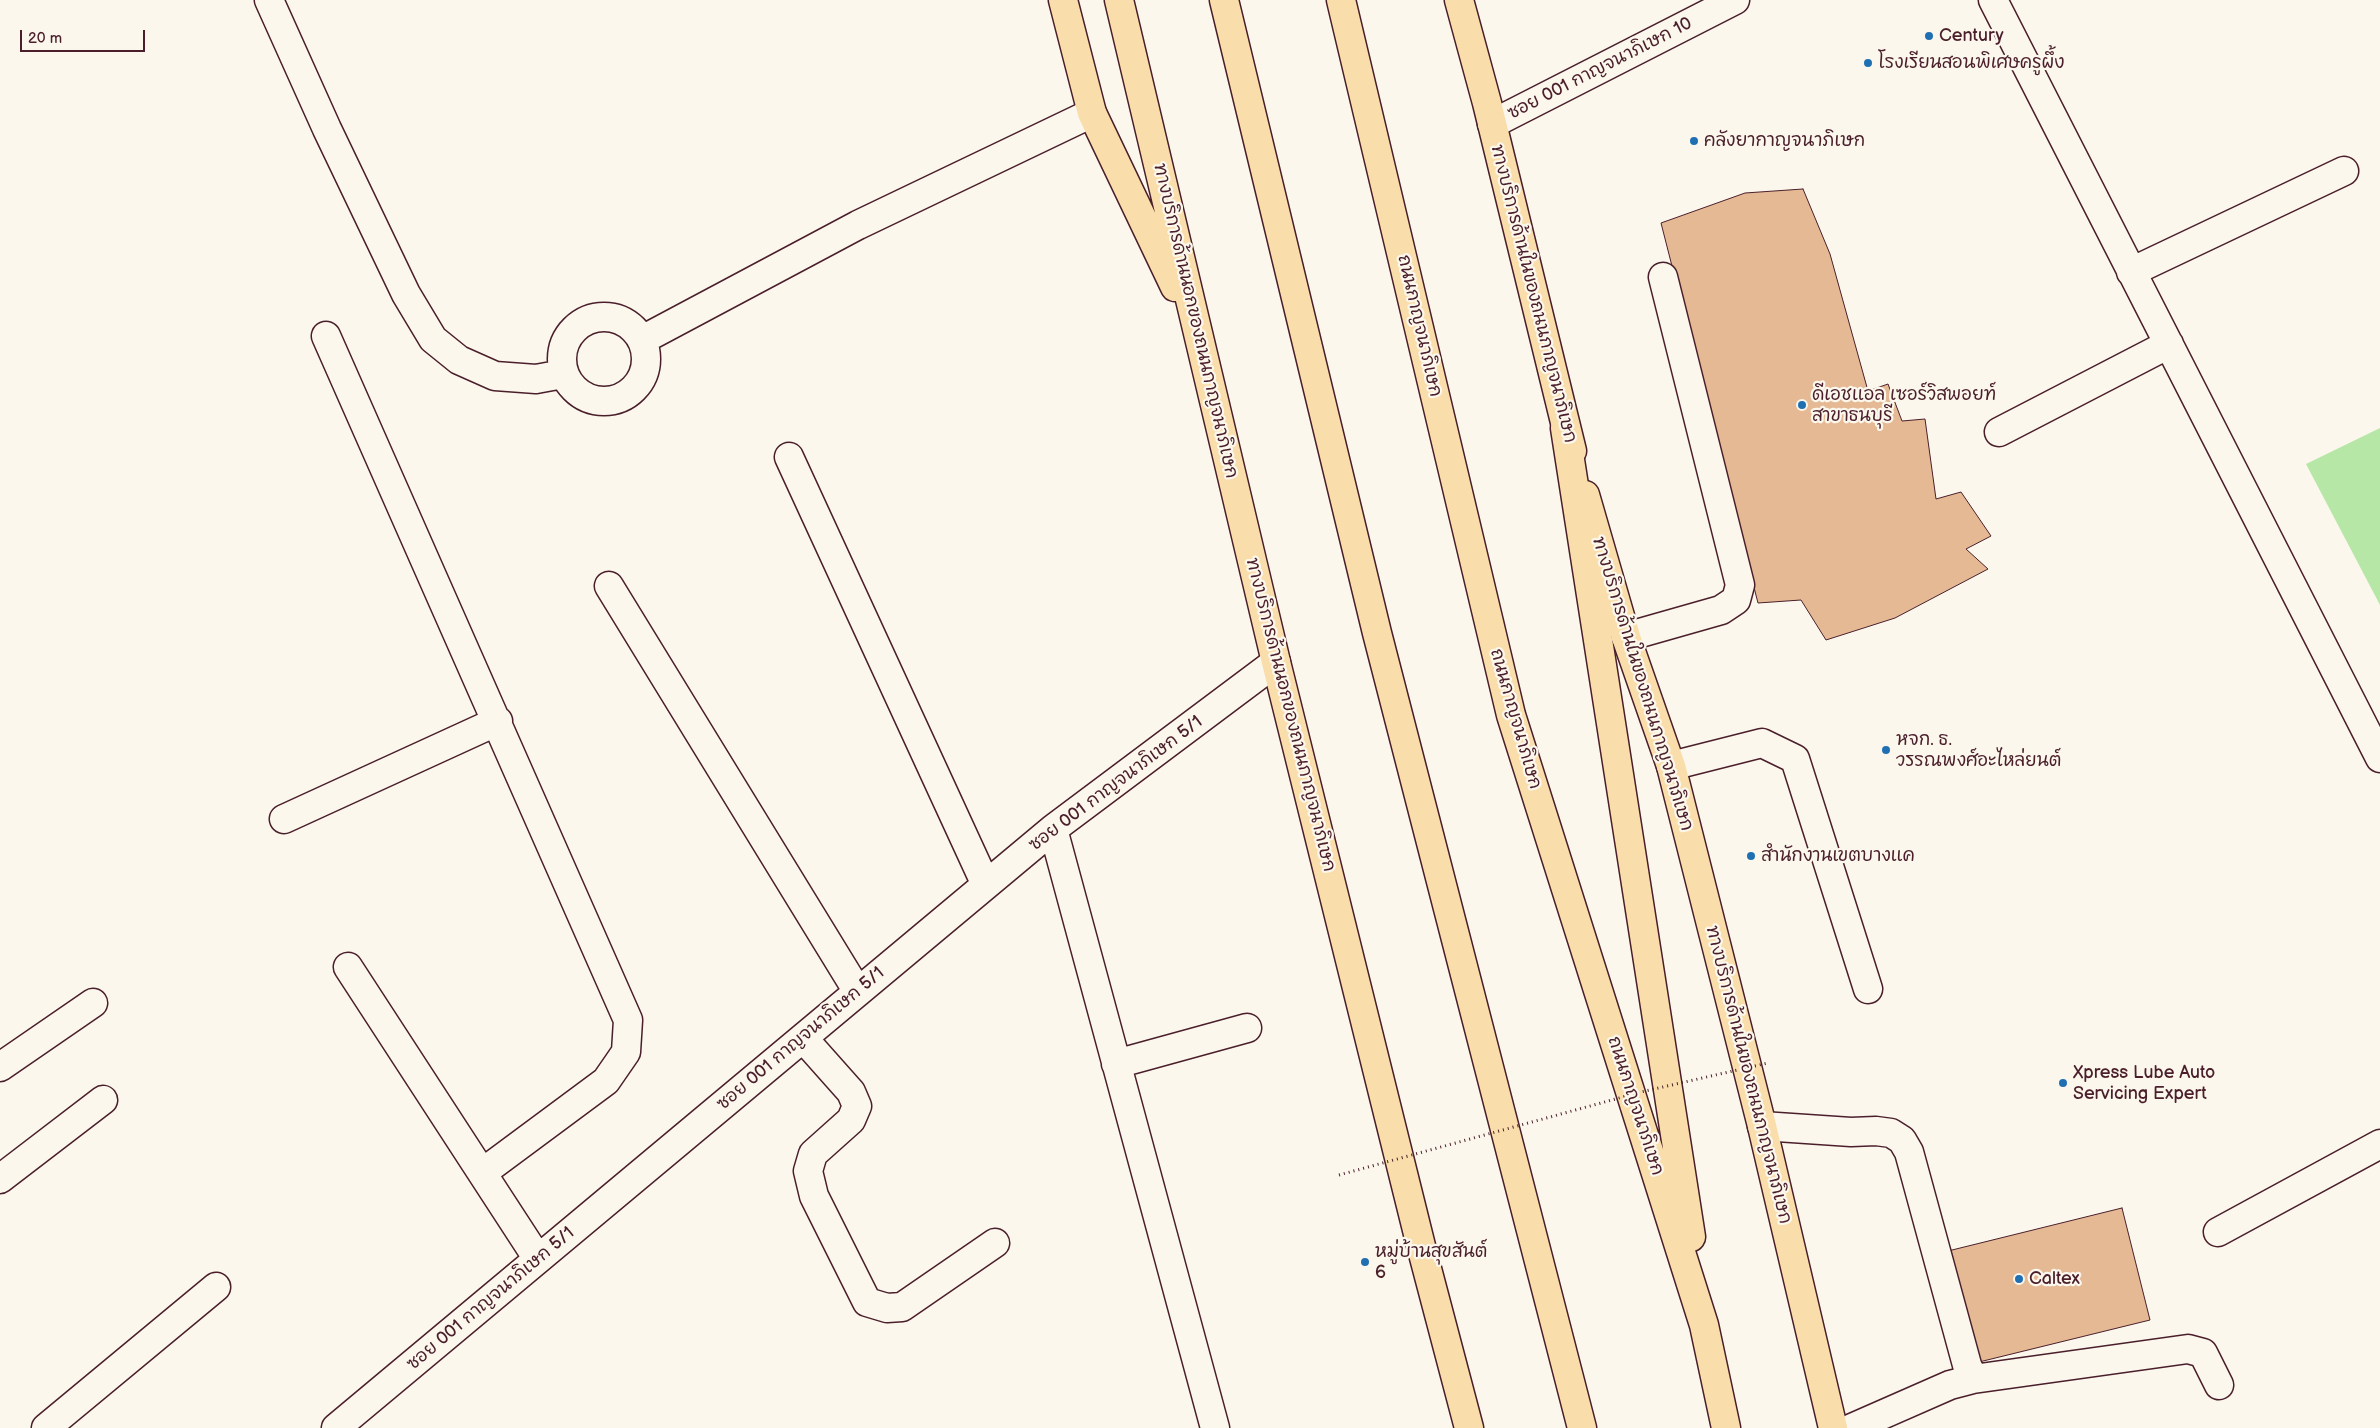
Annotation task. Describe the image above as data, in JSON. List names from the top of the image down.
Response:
{
  "streets": {
    "main road": ["ทางบริการด้านในของถนนกาญจนาภิเษก", "ทางบริการด้านนอกของถนนกาญจนาภิเษก", "ถนนกาญจนาภิเษก"],
    "street": ["ซอย 001 กาญจนาภิเษก 10", "ซอย 001 กาญจนาภิเษก 5/1"]
  },
  "crossings": [
    ["ซอย 001 กาญจนาภิเษก 10", "ทางบริการด้านในของถนนกาญจนาภิเษก"],
    ["ทางบริการด้านนอกของถนนกาญจนาภิเษก", "ซอย 001 กาญจนาภิเษก 5/1"]
  ],
  "places": [
    "Century",
    "โรงเรียนสอนพิเศษครูผึ้ง",
    "คลังยากาญจนาภิเษก",
    "ดีเอชแอล เซอร์วิสพอยท์ สาขาธนบุรี",
    "หจก. ธ. วรรณพงศ์อะไหล่ยนต์",
    "สำนักงานเขตบางแค",
    "Xpress Lube Auto Servicing Expert",
    "หมู่บ้านสุขสันต์ 6",
    "Caltex"
  ],
  "scale_bar": "20 m"
}
